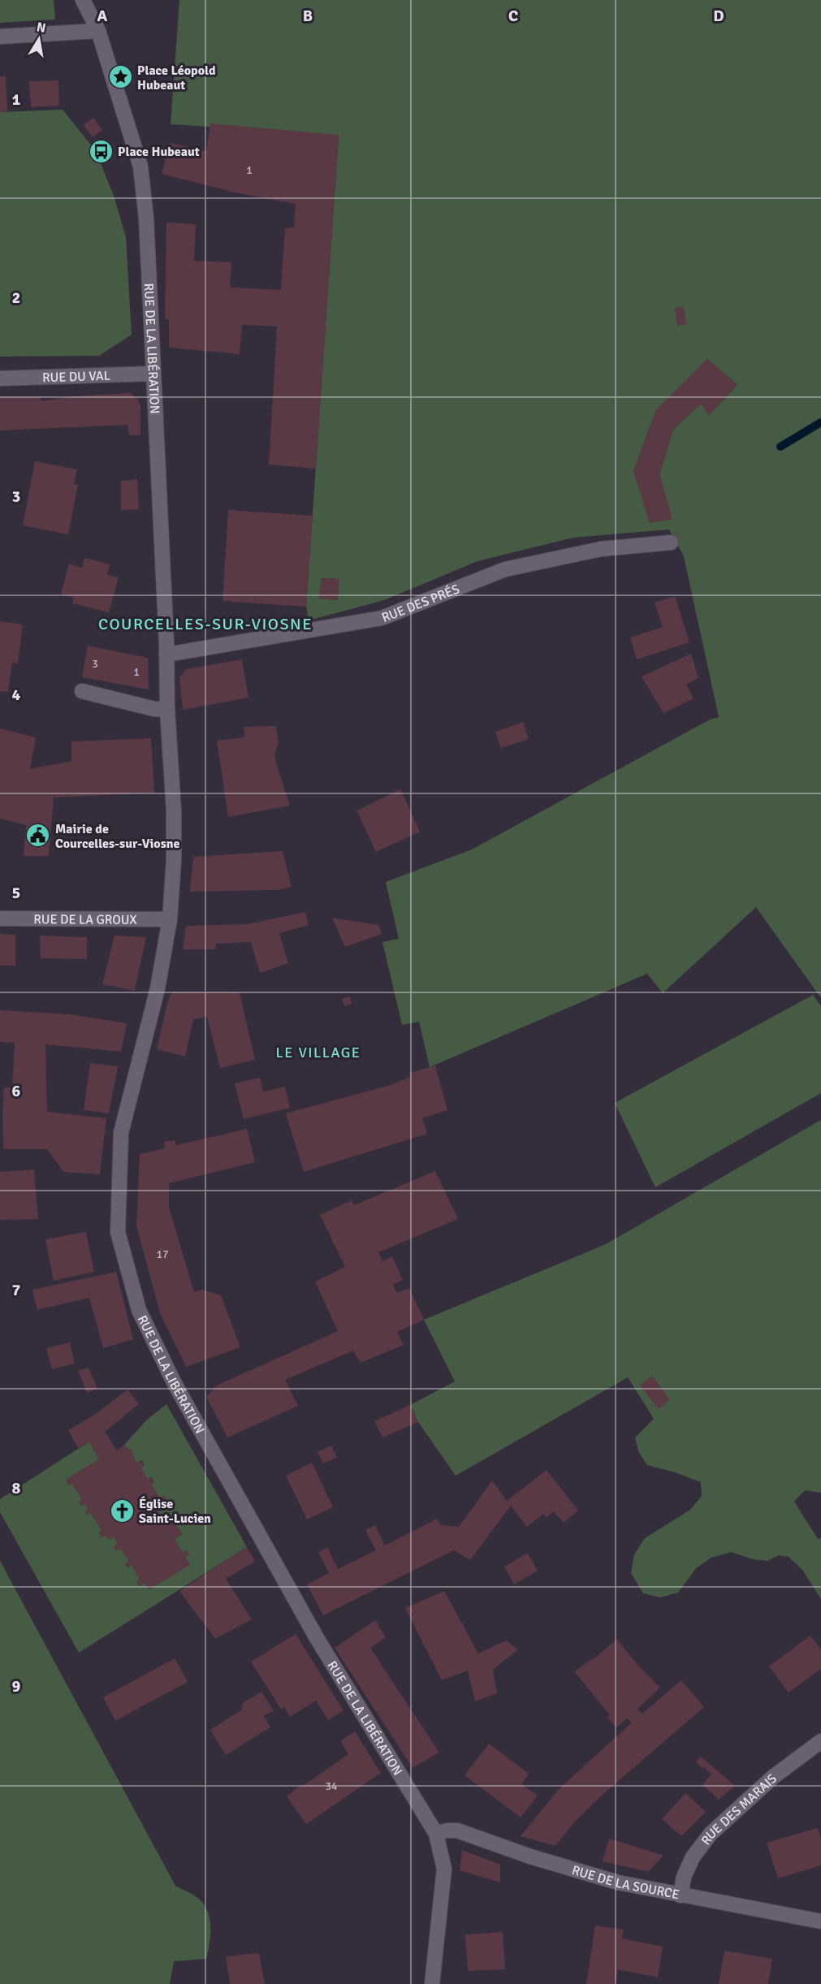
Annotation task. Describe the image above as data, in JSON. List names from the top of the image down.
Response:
{
  "streets": {
    "street": [
      "RUE DE LA LIBÉRATION",
      "RUE DU VAL",
      "RUE DES PRÉS",
      "RUE DE LA GROUX",
      "RUE DES MARAIS",
      "RUE DE LA SOURCE"
    ]
  },
  "crossings": [
    ["RUE DE LA LIBÉRATION", "RUE DU VAL"],
    ["RUE DE LA LIBÉRATION", "RUE DES PRÉS"],
    ["RUE DE LA LIBÉRATION", "RUE DE LA GROUX"],
    ["RUE DE LA LIBÉRATION", "RUE DE LA SOURCE"],
    ["RUE DES MARAIS", "RUE DE LA SOURCE"]
  ],
  "districts": ["COURCELLES-SUR-VIOSNE", "LE VILLAGE"],
  "places": {
    "place": ["Place Léopold Hubeaut"],
    "bus stop": ["Place Hubeaut"],
    "public building": ["Mairie de Courcelles-sur-Viosne"],
    "church": ["Église Saint-Lucien"]
  },
  "house_numbers": [
    "1",
    "3",
    "1",
    "17",
    "34"
  ],
  "north": "top",
  "grid": {
    "columns": [
      "A",
      "B",
      "C",
      "D"
    ],
    "rows": [
      "1",
      "2",
      "3",
      "4",
      "5",
      "6",
      "7",
      "8",
      "9"
    ]
  }
}
